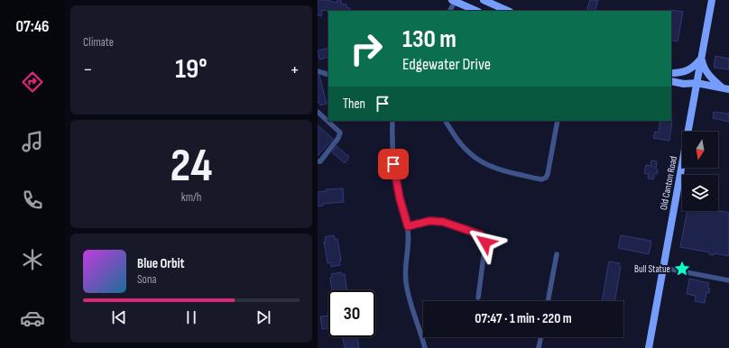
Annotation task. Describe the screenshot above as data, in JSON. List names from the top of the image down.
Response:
{
  "streets": {
    "main road": ["Old Canton Road"]
  },
  "places": {
    "place": ["Bull Statue"]
  },
  "north": "bottom",
  "page": {
    "tabs": "07:46",
    "tile": [
      "Climate",
      ["24", "km/h"]
    ],
    "turn": ["130 m", "Edgewater Drive"],
    "heat": ["−", "19°", "+"],
    "then": "Then",
    "song": ["Blue Orbit", "Sona"],
    "limit": "30",
    "trip": "07:47 · 1 min · 220 m"
  }
}
